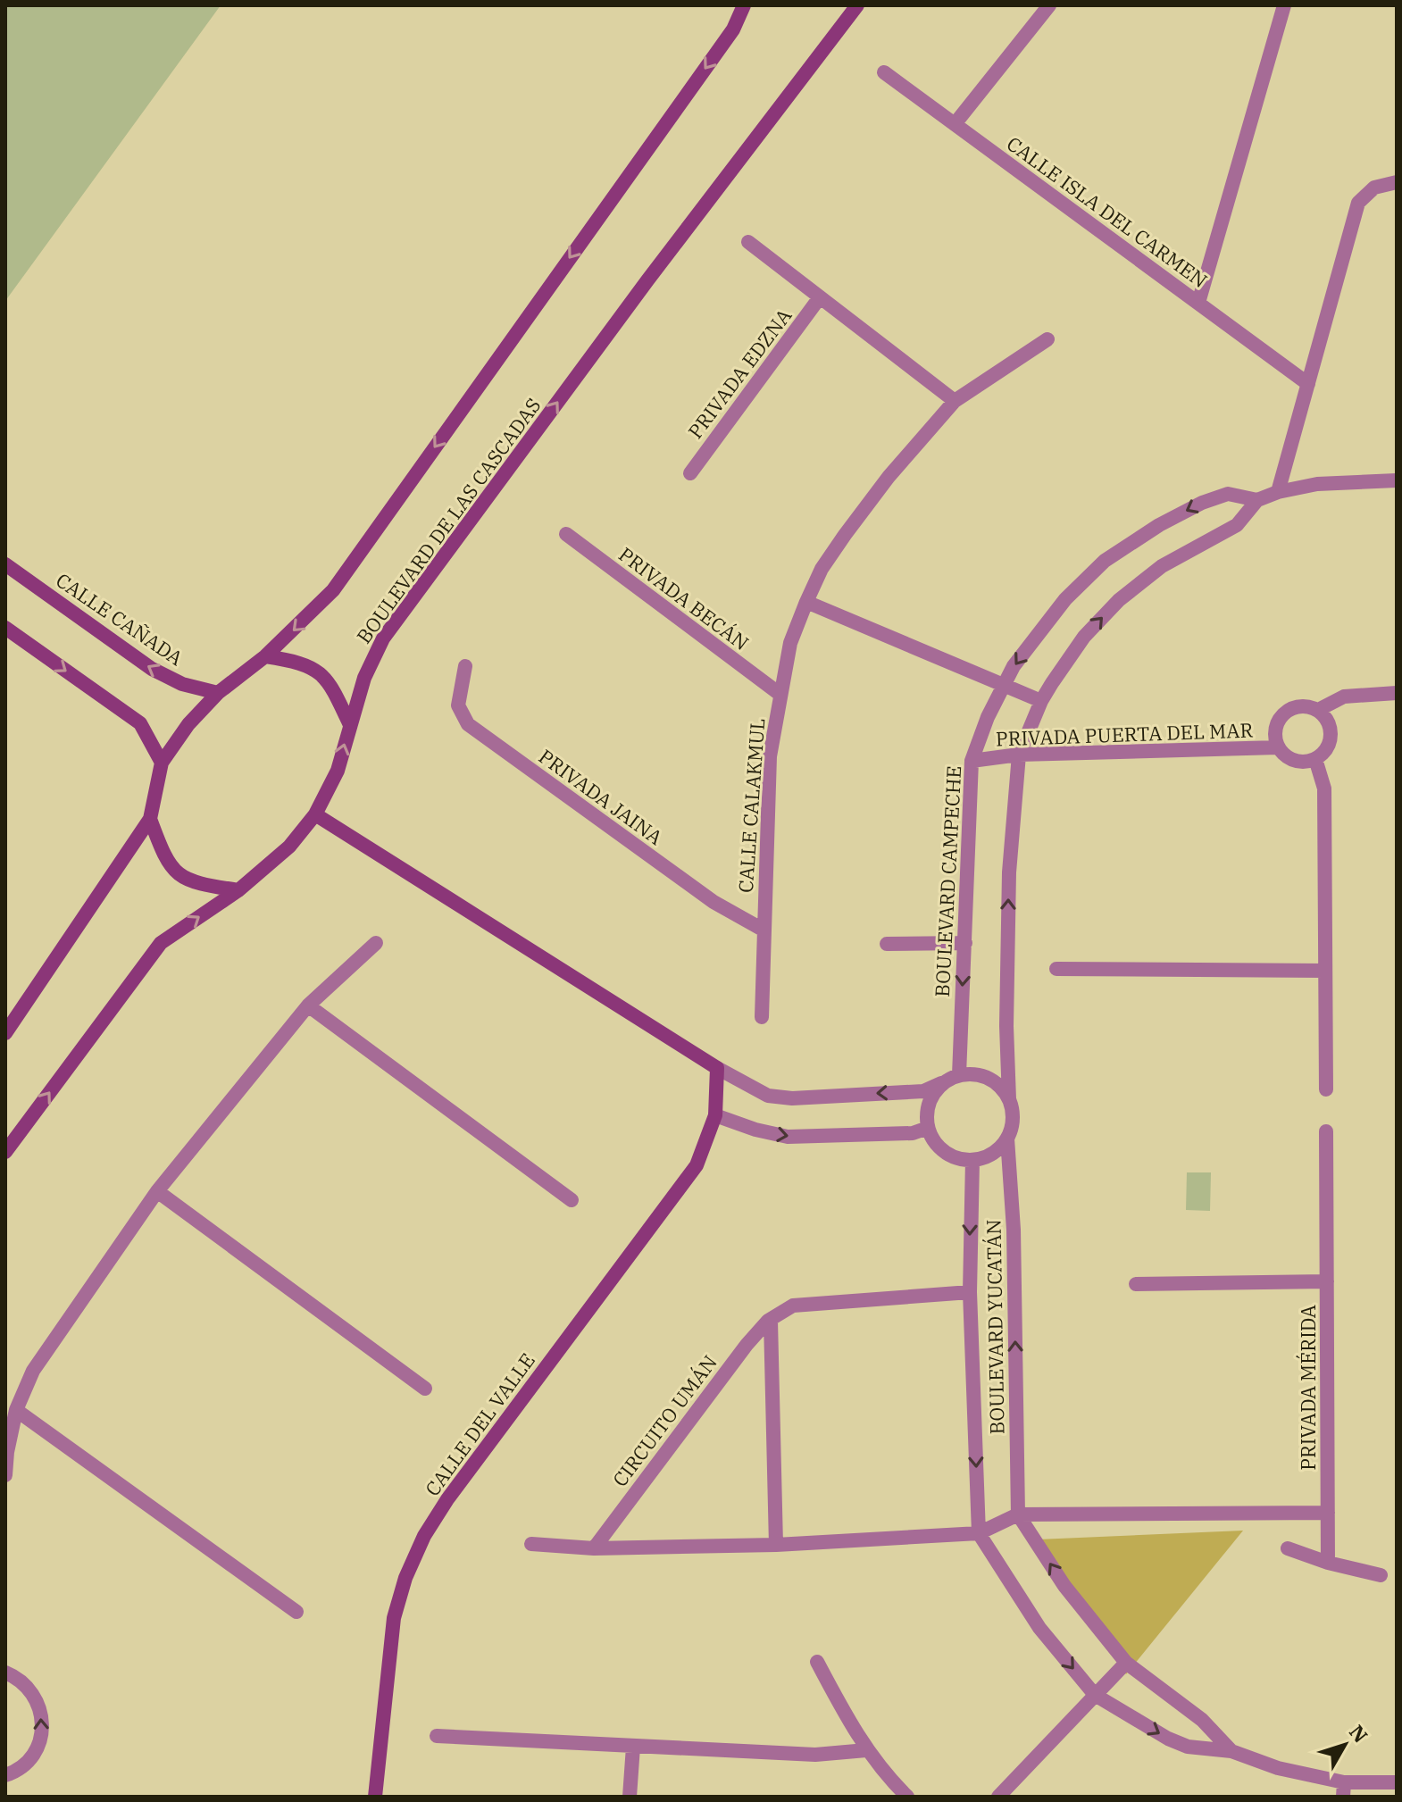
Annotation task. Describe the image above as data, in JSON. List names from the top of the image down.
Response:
{
  "streets": {
    "main road": ["BOULEVARD DE LAS CASCADAS", "CALLE CAÑADA", "CALLE DEL VALLE"],
    "street": [
      "CALLE ISLA DEL CARMEN",
      "PRIVADA EDZNA",
      "PRIVADA BECÁN",
      "PRIVADA PUERTA DEL MAR",
      "PRIVADA JAINA",
      "CALLE CALAKMUL",
      "BOULEVARD CAMPECHE",
      "BOULEVARD YUCATÁN",
      "PRIVADA MÉRIDA",
      "CIRCUITO UMÁN"
    ]
  },
  "crossings": [
    ["BOULEVARD DE LAS CASCADAS", "CALLE CAÑADA"],
    ["PRIVADA BECÁN", "CALLE CALAKMUL"],
    ["PRIVADA PUERTA DEL MAR", "BOULEVARD CAMPECHE"],
    ["PRIVADA JAINA", "CALLE CALAKMUL"],
    ["BOULEVARD CAMPECHE", "BOULEVARD YUCATÁN"],
    ["BOULEVARD YUCATÁN", "CIRCUITO UMÁN"]
  ],
  "north": "top right"
}
